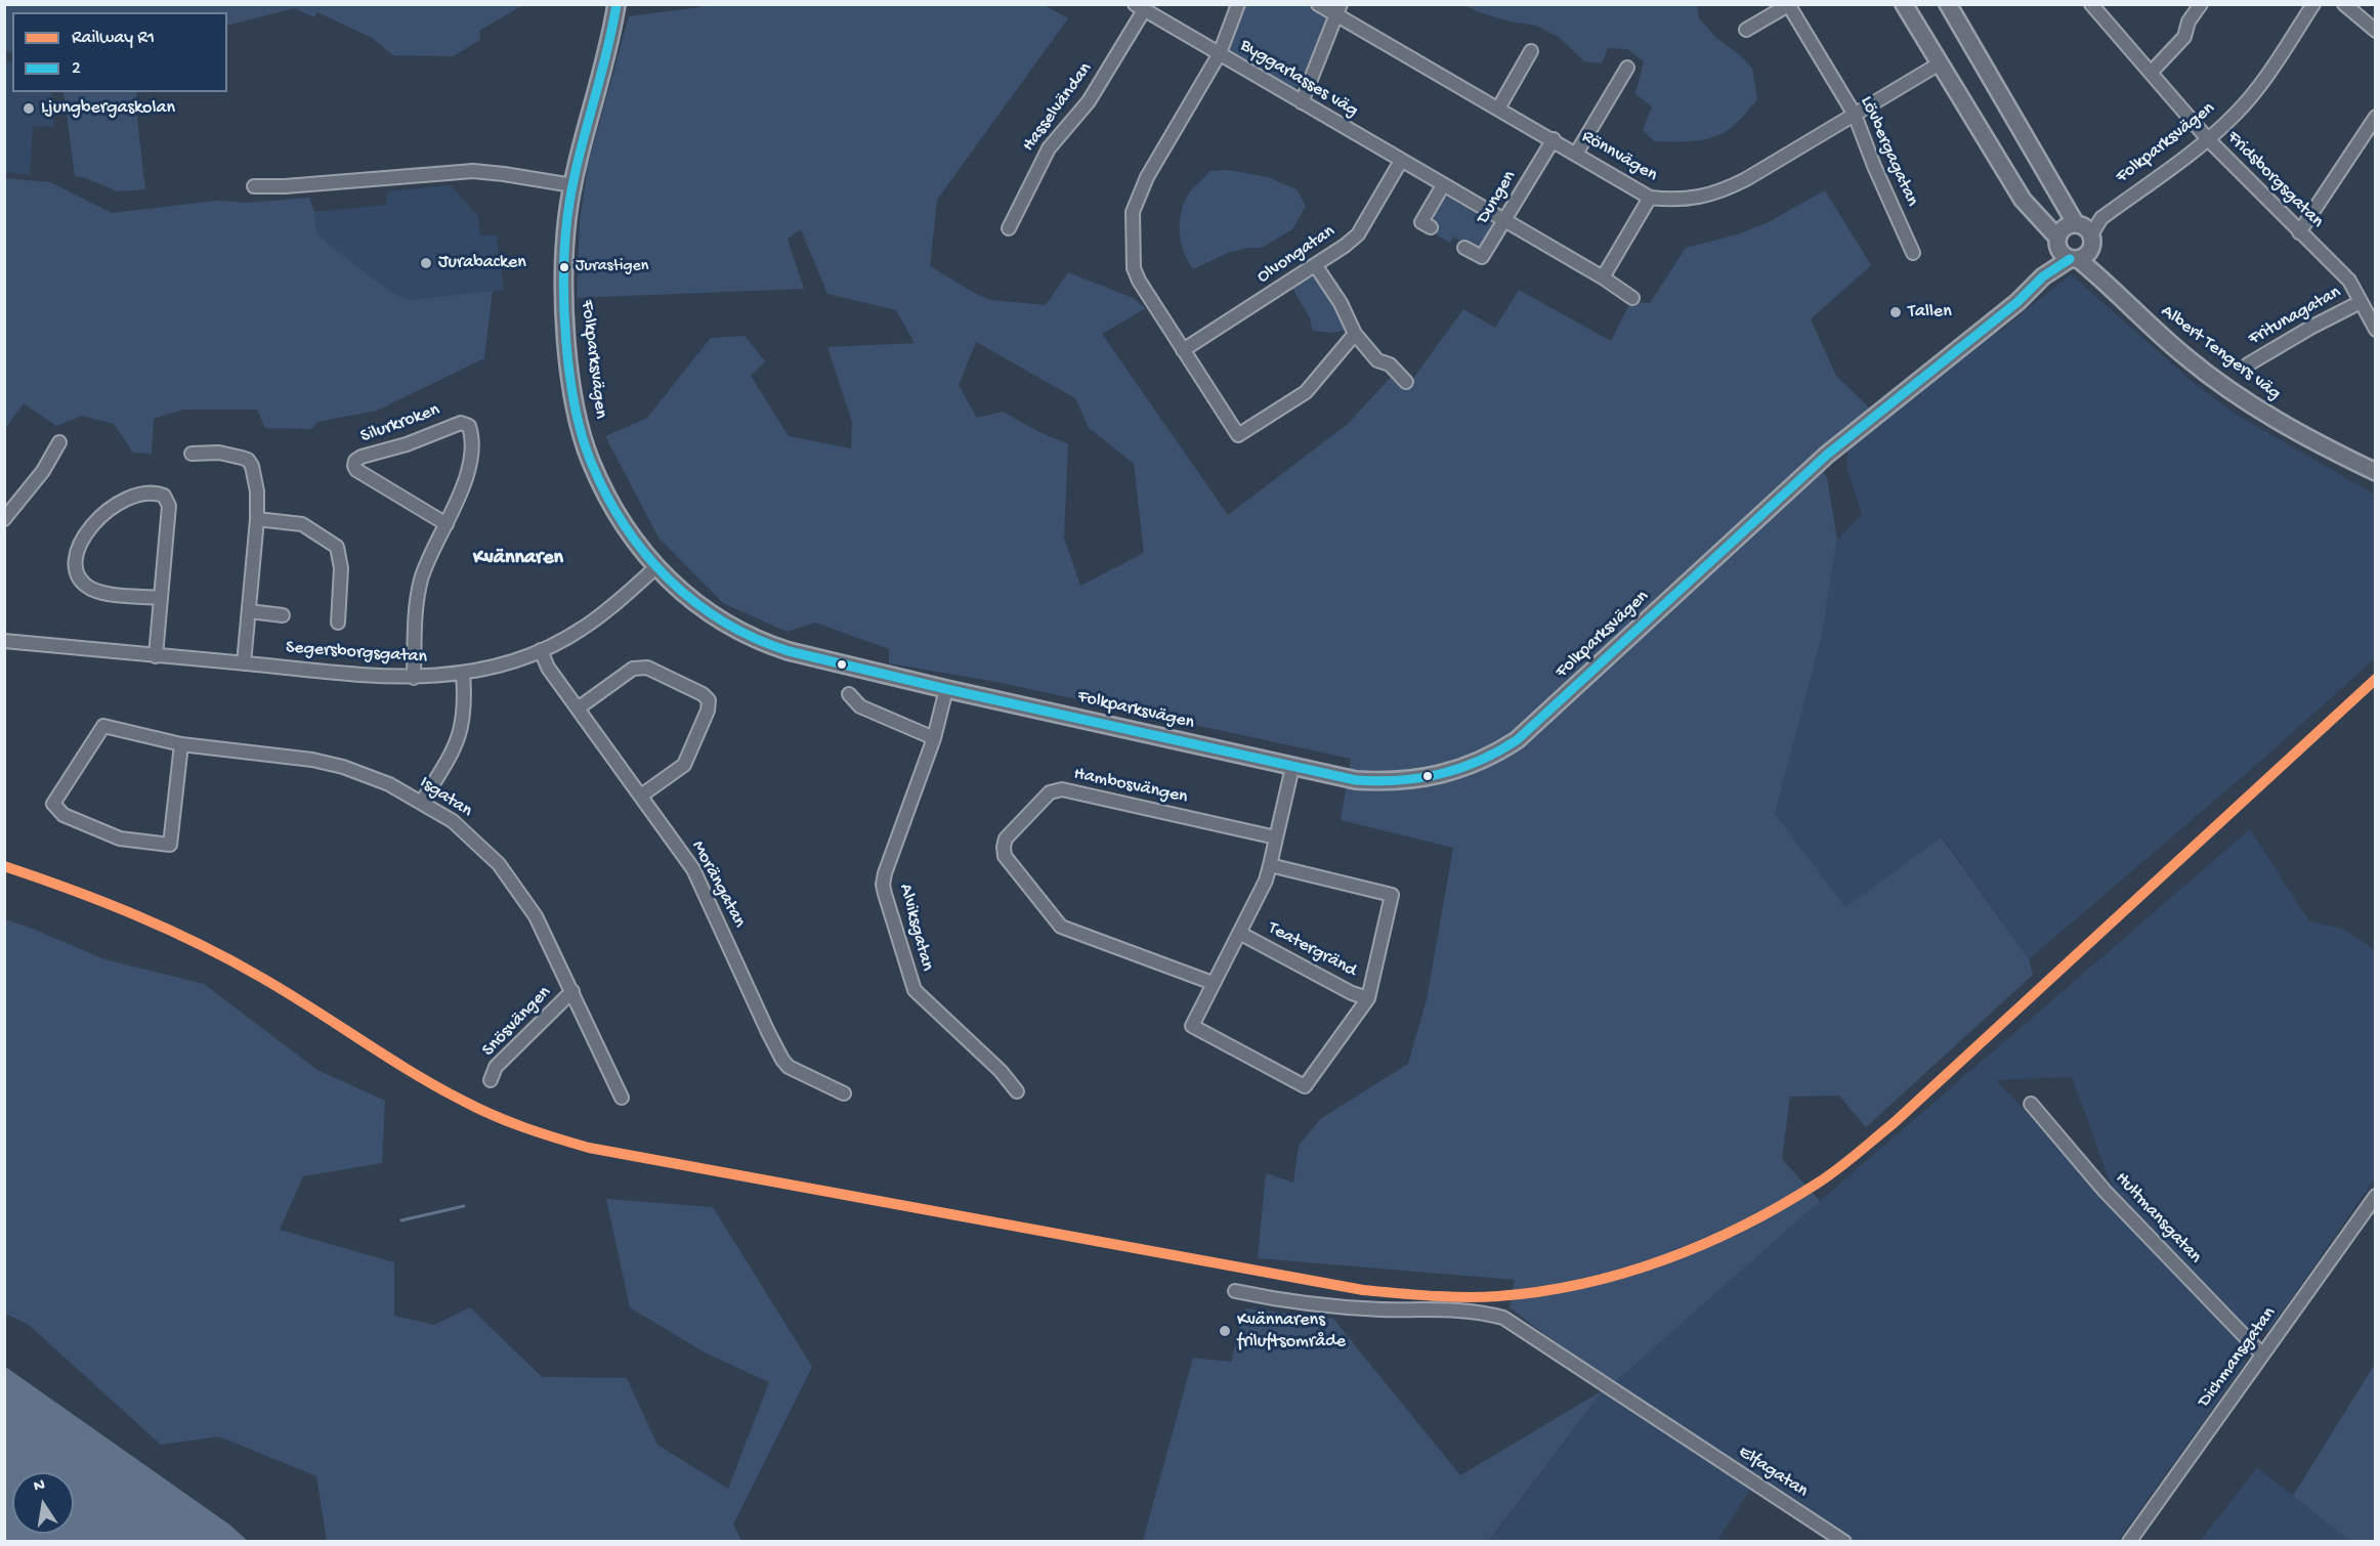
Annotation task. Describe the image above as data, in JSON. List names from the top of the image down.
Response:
{
  "streets": {
    "main road": ["Folkparksvägen", "Albert Tengers väg"],
    "street": [
      "Byggarlasses väg",
      "Hasselvändan",
      "Lövbergagatan",
      "Rönnvägen",
      "Fridsborgsgatan",
      "Dungen",
      "Olvongatan",
      "Fritunagatan",
      "Silurkroken",
      "Segersborgsgatan",
      "Hambosvängen",
      "Isgatan",
      "Morängatan",
      "Alviksgatan",
      "Teatergränd",
      "Snösvängen",
      "Hultmansgatan",
      "Dichmansgatan",
      "Elfagatan"
    ]
  },
  "crossings": [
    ["Byggarlasses väg", "Hasselvändan"],
    ["Byggarlasses väg", "Dungen"],
    ["Byggarlasses väg", "Olvongatan"],
    ["Folkparksvägen", "Fridsborgsgatan"],
    ["Folkparksvägen", "Albert Tengers väg"],
    ["Folkparksvägen", "Segersborgsgatan"],
    ["Folkparksvägen", "Alviksgatan"],
    ["Lövbergagatan", "Rönnvägen"],
    ["Rönnvägen", "Dungen"],
    ["Fridsborgsgatan", "Fritunagatan"],
    ["Silurkroken", "Segersborgsgatan"],
    ["Segersborgsgatan", "Morängatan"],
    ["Isgatan", "Snösvängen"],
    ["Hultmansgatan", "Dichmansgatan"]
  ],
  "districts": ["Kvännaren"],
  "places": [
    "Ljungbergaskolan",
    "Jurabacken",
    "Jurastigen",
    "Tallen",
    "Kvännarens friluftsområde"
  ],
  "lines": ["transit line 2", "rail line R1"],
  "legend": ["Railway R1", "2"],
  "north": "top"
}
